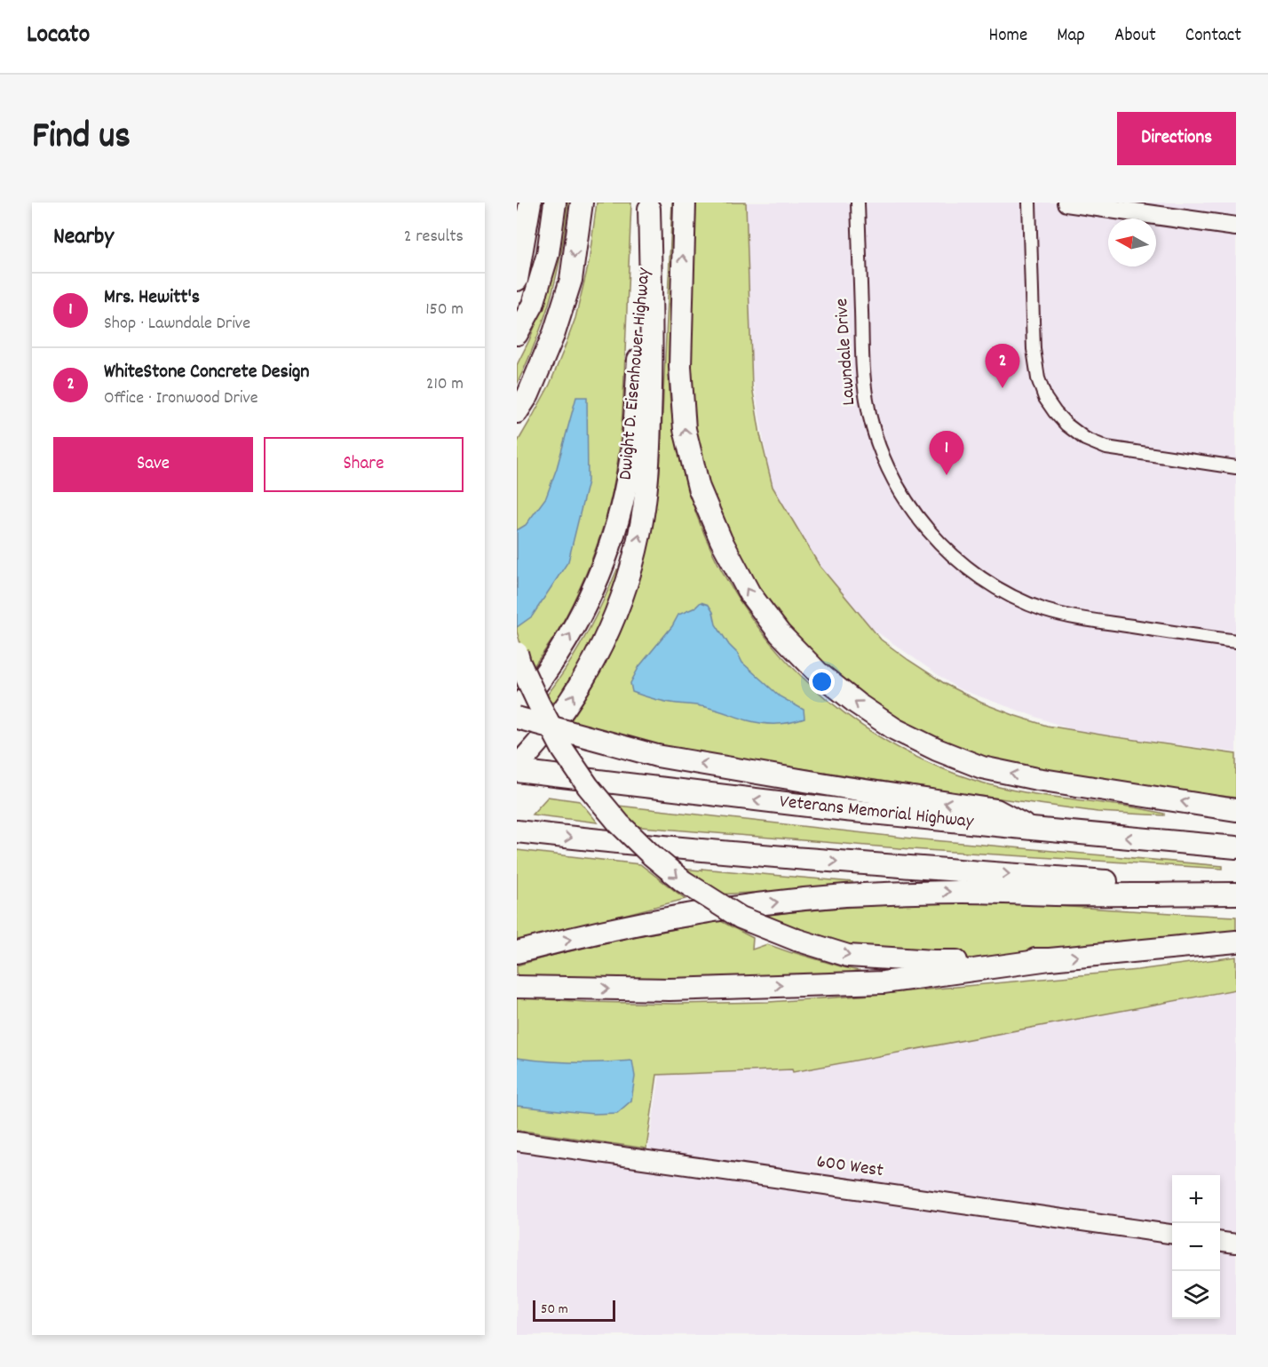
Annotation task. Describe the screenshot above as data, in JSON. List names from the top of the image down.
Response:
{
  "streets": {
    "highway": ["Dwight D. Eisenhower Highway", "Veterans Memorial Highway"],
    "street": ["Lawndale Drive", "600 West"]
  },
  "scale_bar": "50 m",
  "north": "left",
  "page": {
    "header": "Locato",
    "nav": [
      "Home",
      "Map",
      "About",
      "Contact"
    ],
    "title": "Find us",
    "buttons": [
      "Directions",
      ["Save", "Share"]
    ],
    "heading": ["Nearby", "2 results"],
    "list": [
      {
        "mark": "1",
        "name": "Mrs. Hewitt's",
        "note": "Shop · Lawndale Drive",
        "value": "150 m"
      },
      {
        "mark": "2",
        "name": "WhiteStone Concrete Design",
        "note": "Office · Ironwood Drive",
        "value": "210 m"
      }
    ],
    "pins": ["2", "1"],
    "map_buttons": ["+", "−"],
    "scale": "50 m"
  }
}
